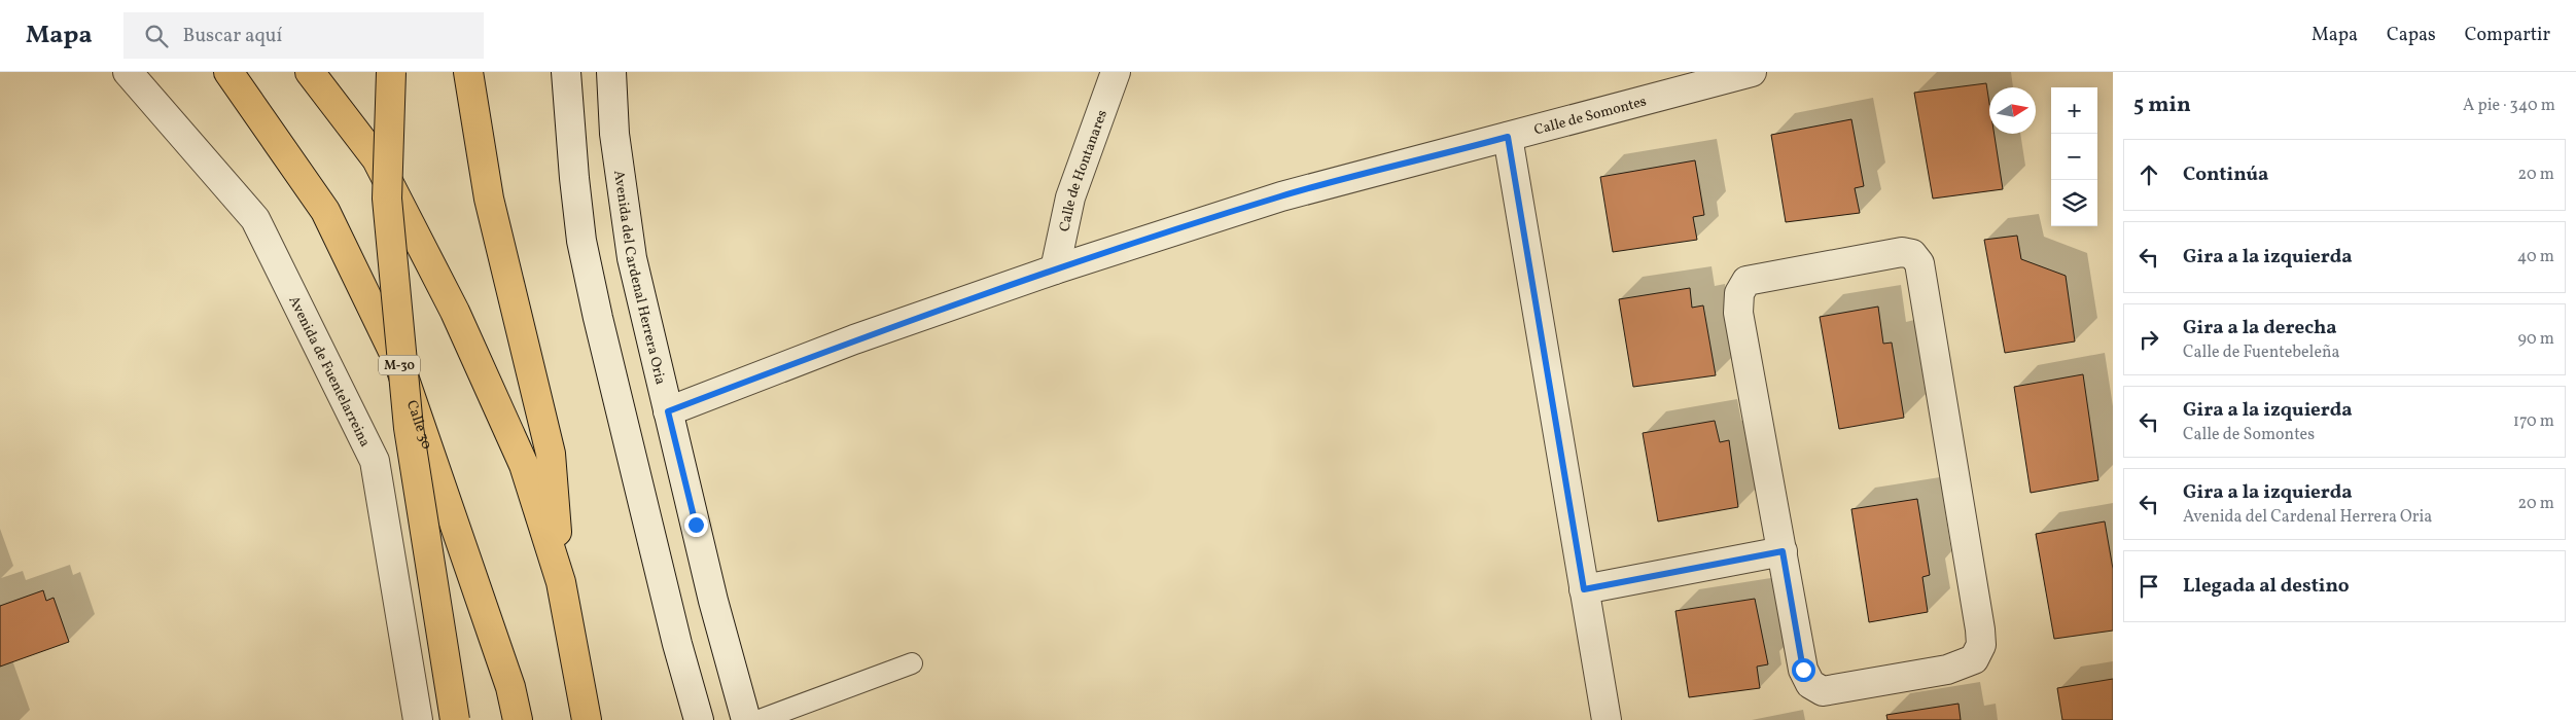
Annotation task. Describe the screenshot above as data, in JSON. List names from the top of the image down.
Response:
{
  "streets": {
    "highway": ["M-30", "Calle 30"],
    "street": [
      "Calle de Somontes",
      "Calle de Hontanares",
      "Avenida del Cardenal Herrera Oria",
      "Avenida de Fuentelarreina"
    ]
  },
  "crossings": [
    ["Calle de Somontes", "Calle de Hontanares"],
    ["Calle de Somontes", "Avenida del Cardenal Herrera Oria"]
  ],
  "north": "right",
  "page": {
    "header": "Mapa",
    "search": "Buscar aquí",
    "nav": ["Mapa", "Capas", "Compartir"],
    "heading": ["5 min", "A pie · 340 m"],
    "map_buttons": ["+", "−"],
    "list": [
      ["Continúa", "20 m"],
      ["Gira a la izquierda", "40 m"],
      ["Gira a la derecha", "Calle de Fuentebeleña", "90 m"],
      ["Gira a la izquierda", "Calle de Somontes", "170 m"],
      ["Gira a la izquierda", "Avenida del Cardenal Herrera Oria", "20 m"],
      "Llegada al destino"
    ]
  }
}
